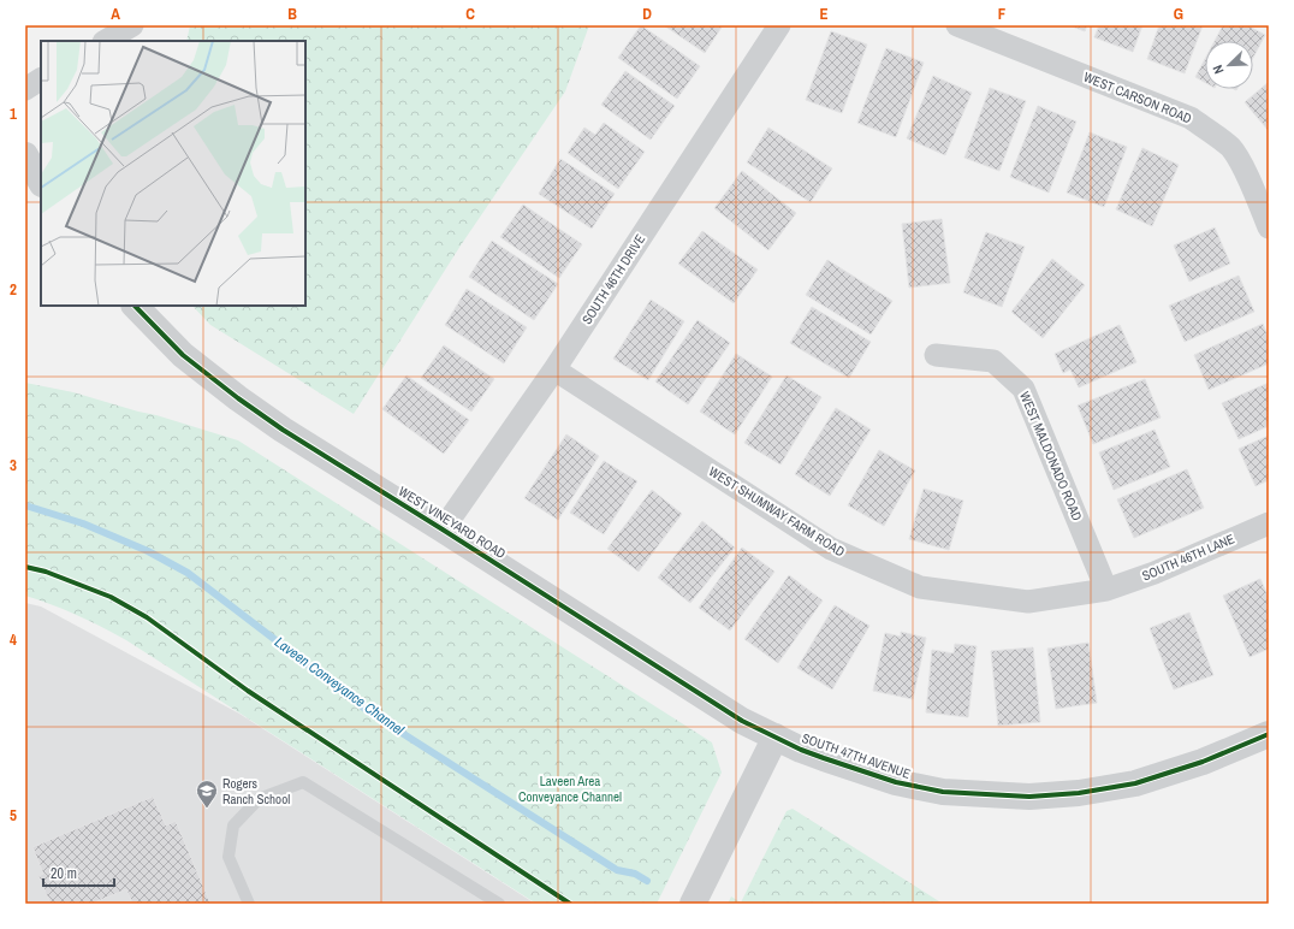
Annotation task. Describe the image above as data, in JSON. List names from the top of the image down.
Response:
{
  "streets": {
    "street": [
      "WEST CARSON ROAD",
      "SOUTH 46TH DRIVE",
      "WEST MALDONADO ROAD",
      "WEST SHUMWAY FARM ROAD",
      "WEST VINEYARD ROAD",
      "SOUTH 46TH LANE",
      "SOUTH 47TH AVENUE"
    ]
  },
  "crossings": [
    ["SOUTH 46TH DRIVE", "WEST SHUMWAY FARM ROAD"],
    ["SOUTH 46TH DRIVE", "WEST VINEYARD ROAD"],
    ["WEST MALDONADO ROAD", "WEST SHUMWAY FARM ROAD"],
    ["WEST MALDONADO ROAD", "SOUTH 46TH LANE"],
    ["WEST SHUMWAY FARM ROAD", "SOUTH 46TH LANE"],
    ["WEST VINEYARD ROAD", "SOUTH 47TH AVENUE"]
  ],
  "water": ["Laveen Conveyance Channel"],
  "parks": ["Laveen Area Conveyance Channel"],
  "places": {
    "school or university": ["Rogers Ranch School"]
  },
  "scale_bar": "20 m",
  "north": "bottom left",
  "grid": {
    "columns": [
      "A",
      "B",
      "C",
      "D",
      "E",
      "F",
      "G"
    ],
    "rows": [
      "1",
      "2",
      "3",
      "4",
      "5"
    ]
  }
}
